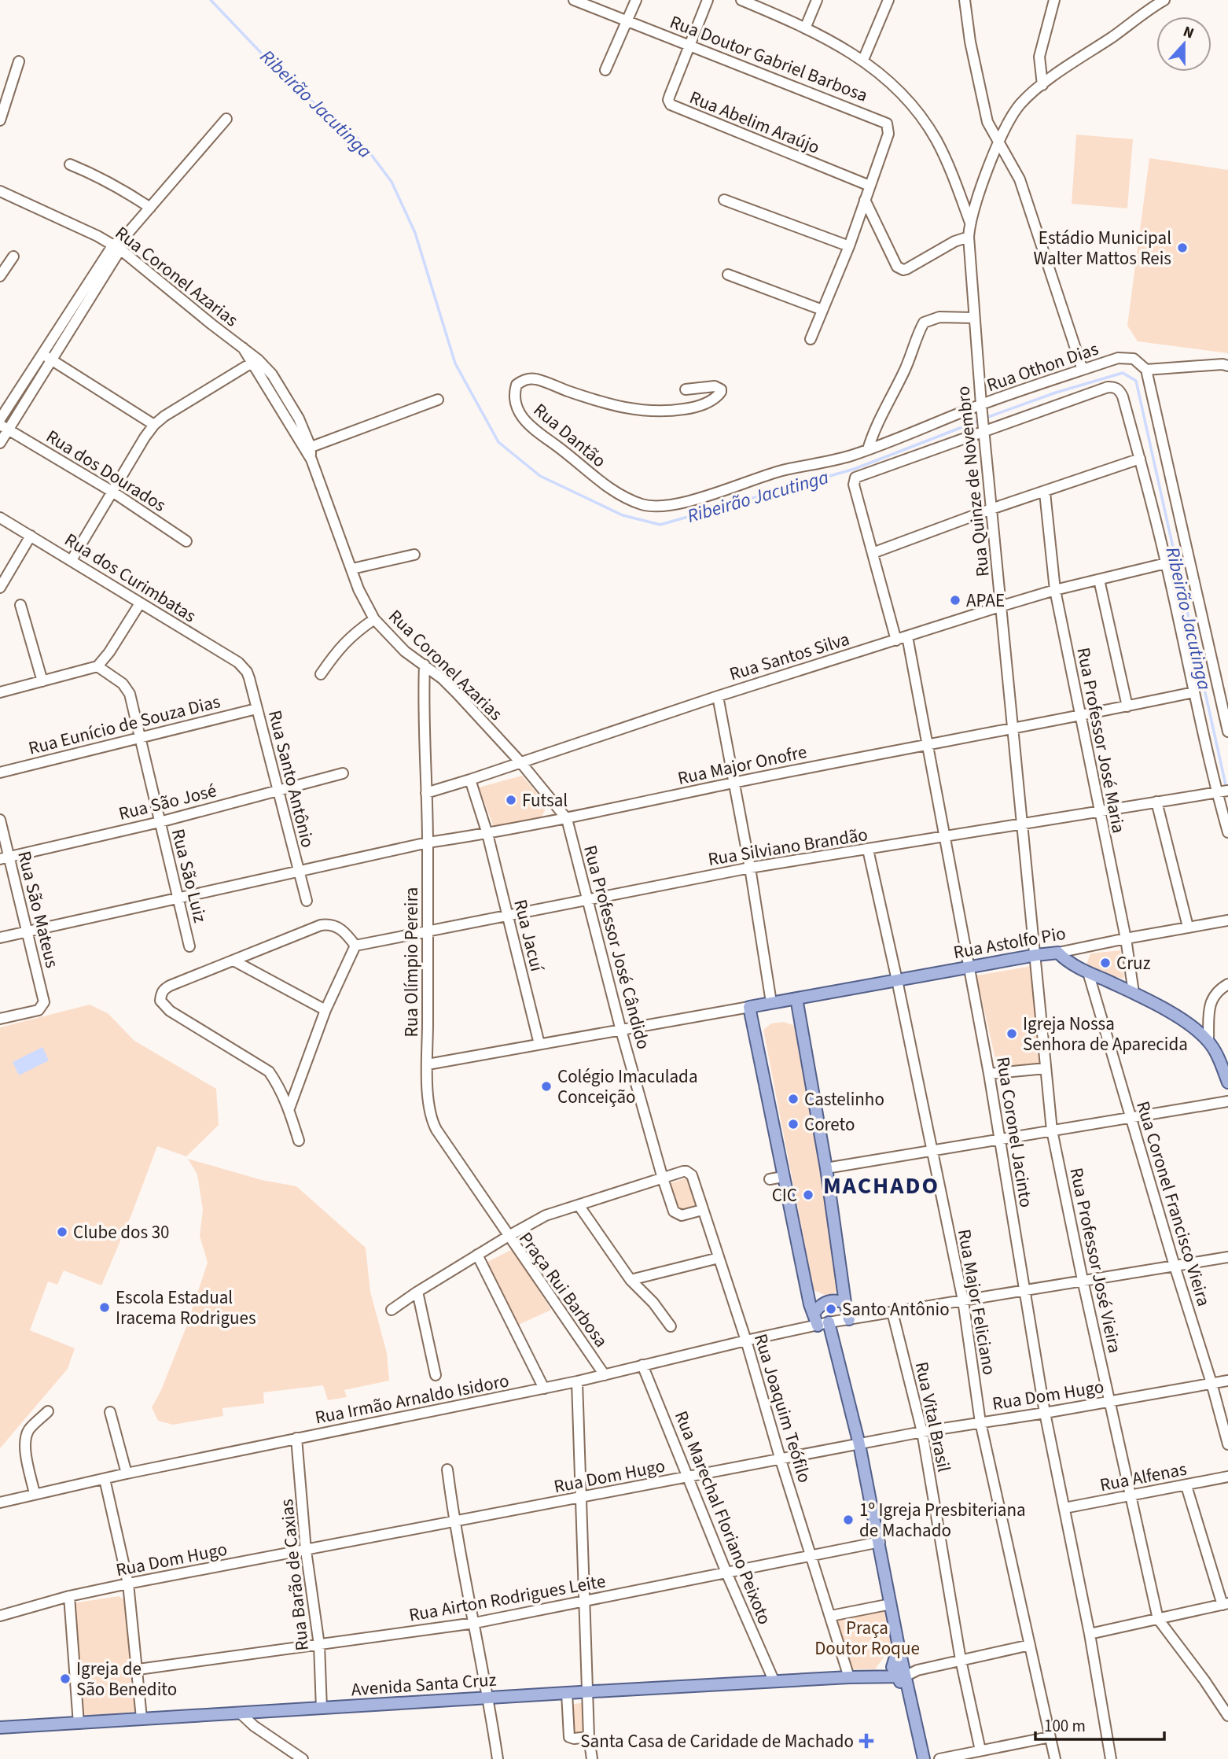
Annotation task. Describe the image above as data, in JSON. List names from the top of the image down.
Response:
{
  "streets": {
    "main road": ["Rua Astolfo Pio", "Avenida Santa Cruz"],
    "street": [
      "Rua Doutor Gabriel Barbosa",
      "Rua Abelim Araújo",
      "Rua Coronel Azarias",
      "Rua Othon Dias",
      "Rua Dantão",
      "Rua dos Dourados",
      "Rua Quinze de Novembro",
      "Rua dos Curimbatas",
      "Rua Santos Silva",
      "Rua Eunício de Souza Dias",
      "Rua Professor José Maria",
      "Rua Major Onofre",
      "Rua Santo Antônio",
      "Rua São José",
      "Rua Silviano Brandão",
      "Rua São Luiz",
      "Rua São Mateus",
      "Rua Jacuí",
      "Rua Professor José Cândido",
      "Rua Olímpio Pereira",
      "Rua Coronel Jacinto",
      "Rua Coronel Francisco Vieira",
      "Rua Professor José Vieira",
      "Praça Rui Barbosa",
      "Rua Major Feliciano",
      "Rua Dom Hugo",
      "Rua Irmão Arnaldo Isidoro",
      "Rua Joaquim Teófilo",
      "Rua Vital Brasil",
      "Rua Alfenas",
      "Rua Marechal Floriano Peixoto",
      "Rua Barão de Caxias",
      "Rua Airton Rodrigues Leite"
    ]
  },
  "crossings": [
    ["Rua Doutor Gabriel Barbosa", "Rua Abelim Araújo"],
    ["Rua Coronel Azarias", "Rua Santos Silva"],
    ["Rua Coronel Azarias", "Rua Major Onofre"],
    ["Rua Coronel Azarias", "Rua Professor José Cândido"],
    ["Rua Coronel Azarias", "Rua Olímpio Pereira"],
    ["Rua Othon Dias", "Rua Dantão"],
    ["Rua Othon Dias", "Rua Quinze de Novembro"],
    ["Rua Quinze de Novembro", "Rua Santos Silva"],
    ["Rua Quinze de Novembro", "Rua Major Onofre"],
    ["Rua Quinze de Novembro", "Rua Silviano Brandão"],
    ["Rua Quinze de Novembro", "Rua Astolfo Pio"],
    ["Rua Quinze de Novembro", "Rua Professor José Vieira"],
    ["Rua dos Curimbatas", "Rua Santo Antônio"],
    ["Rua Santos Silva", "Rua Professor José Maria"],
    ["Rua Santos Silva", "Rua Jacuí"],
    ["Rua Santos Silva", "Rua Olímpio Pereira"],
    ["Rua Santos Silva", "Rua Coronel Jacinto"],
    ["Rua Eunício de Souza Dias", "Rua Santo Antônio"],
    ["Rua Eunício de Souza Dias", "Rua São Luiz"],
    ["Rua Professor José Maria", "Rua Major Onofre"],
    ["Rua Professor José Maria", "Rua Silviano Brandão"],
    ["Rua Professor José Maria", "Rua Astolfo Pio"],
    ["Rua Major Onofre", "Rua Santo Antônio"],
    ["Rua Major Onofre", "Rua São Luiz"],
    ["Rua Major Onofre", "Rua São Mateus"],
    ["Rua Major Onofre", "Rua Jacuí"],
    ["Rua Major Onofre", "Rua Professor José Cândido"],
    ["Rua Major Onofre", "Rua Olímpio Pereira"],
    ["Rua Major Onofre", "Rua Coronel Jacinto"],
    ["Rua Santo Antônio", "Rua São José"],
    ["Rua São José", "Rua São Luiz"],
    ["Rua São José", "Rua São Mateus"],
    ["Rua Silviano Brandão", "Rua Jacuí"],
    ["Rua Silviano Brandão", "Rua Professor José Cândido"],
    ["Rua Silviano Brandão", "Rua Olímpio Pereira"],
    ["Rua Silviano Brandão", "Rua Coronel Jacinto"],
    ["Rua Silviano Brandão", "Rua Major Feliciano"],
    ["Rua Astolfo Pio", "Rua Coronel Jacinto"],
    ["Rua Astolfo Pio", "Rua Major Feliciano"],
    ["Rua Professor José Cândido", "Rua Joaquim Teófilo"],
    ["Rua Olímpio Pereira", "Praça Rui Barbosa"],
    ["Rua Coronel Jacinto", "Rua Dom Hugo"],
    ["Rua Coronel Jacinto", "Rua Irmão Arnaldo Isidoro"],
    ["Rua Coronel Jacinto", "Rua Alfenas"],
    ["Rua Coronel Francisco Vieira", "Rua Dom Hugo"],
    ["Rua Coronel Francisco Vieira", "Rua Irmão Arnaldo Isidoro"],
    ["Rua Professor José Vieira", "Rua Dom Hugo"],
    ["Rua Professor José Vieira", "Rua Irmão Arnaldo Isidoro"],
    ["Rua Professor José Vieira", "Rua Alfenas"],
    ["Praça Rui Barbosa", "Rua Irmão Arnaldo Isidoro"],
    ["Rua Major Feliciano", "Rua Dom Hugo"],
    ["Rua Major Feliciano", "Rua Irmão Arnaldo Isidoro"],
    ["Rua Dom Hugo", "Rua Joaquim Teófilo"],
    ["Rua Dom Hugo", "Rua Vital Brasil"],
    ["Rua Dom Hugo", "Rua Marechal Floriano Peixoto"],
    ["Rua Dom Hugo", "Rua Barão de Caxias"],
    ["Rua Irmão Arnaldo Isidoro", "Rua Joaquim Teófilo"],
    ["Rua Irmão Arnaldo Isidoro", "Rua Vital Brasil"],
    ["Rua Irmão Arnaldo Isidoro", "Rua Marechal Floriano Peixoto"],
    ["Rua Irmão Arnaldo Isidoro", "Rua Barão de Caxias"],
    ["Rua Joaquim Teófilo", "Rua Airton Rodrigues Leite"],
    ["Rua Marechal Floriano Peixoto", "Rua Airton Rodrigues Leite"],
    ["Rua Marechal Floriano Peixoto", "Avenida Santa Cruz"],
    ["Rua Barão de Caxias", "Rua Airton Rodrigues Leite"],
    ["Rua Barão de Caxias", "Avenida Santa Cruz"]
  ],
  "districts": ["MACHADO"],
  "water": ["Ribeirão Jacutinga"],
  "parks": ["Praça Doutor Roque"],
  "places": {
    "other": [
      "Estádio Municipal Walter Mattos Reis",
      "APAE",
      "Futsal",
      "Cruz",
      "Igreja Nossa Senhora de Aparecida",
      "Colégio Imaculada Conceição",
      "Castelinho",
      "Coreto",
      "CIC",
      "Clube dos 30",
      "Escola Estadual Iracema Rodrigues",
      "Santo Antônio",
      "1º Igreja Presbiteriana de Machado",
      "Igreja de São Benedito"
    ],
    "health": ["Santa Casa de Caridade de Machado"]
  },
  "scale_bar": "100 m",
  "north": "top"
}
